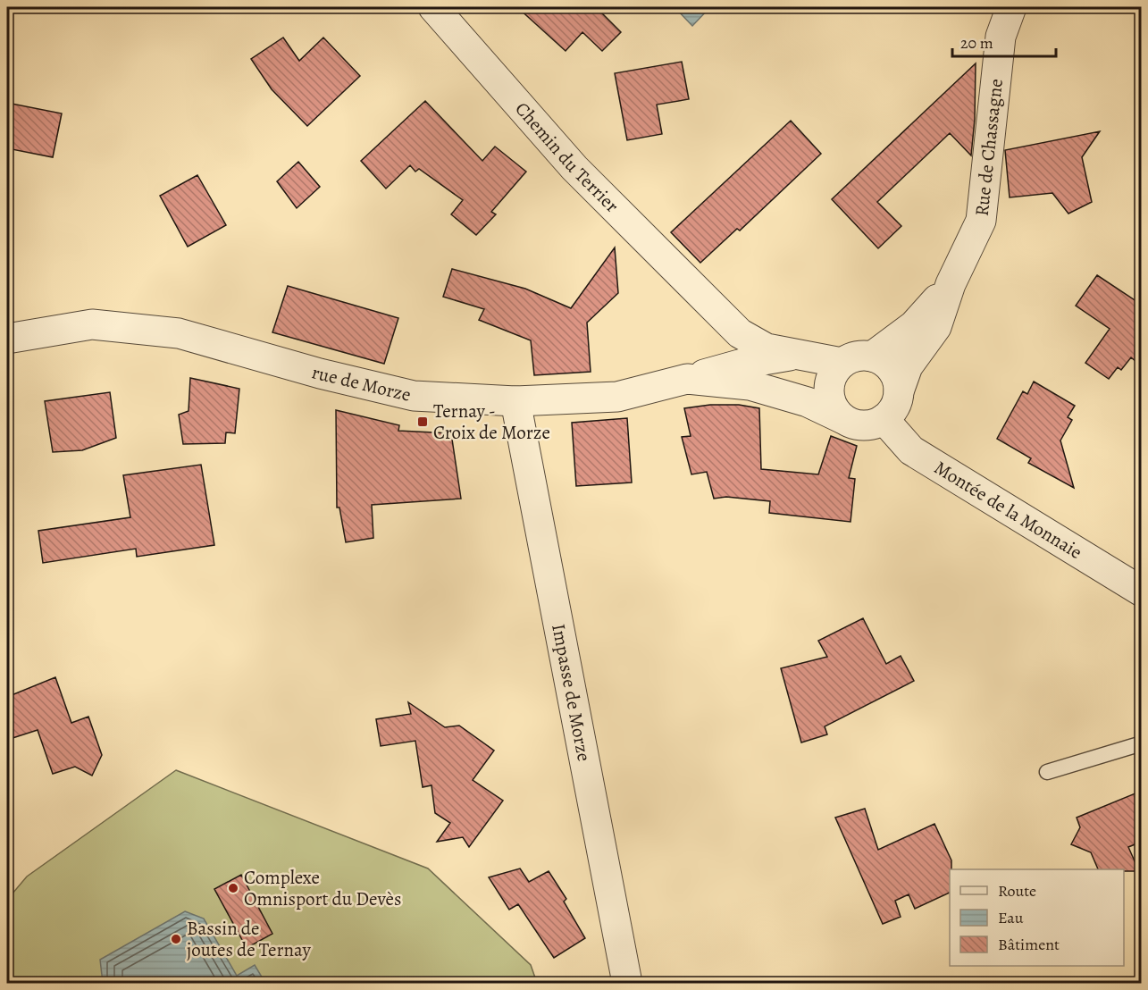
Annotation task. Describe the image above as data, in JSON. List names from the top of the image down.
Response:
{
  "streets": {
    "street": [
      "Rue de Chassagne",
      "Chemin du Terrier",
      "rue de Morze",
      "Montée de la Monnaie",
      "Impasse de Morze"
    ]
  },
  "crossings": [
    ["Chemin du Terrier", "rue de Morze"],
    ["rue de Morze", "Impasse de Morze"]
  ],
  "places": {
    "transit": ["Ternay - Croix de Morze"],
    "other": ["Complexe Omnisport du Devès", "Bassin de joutes de Ternay"]
  },
  "legend": ["Route", "Eau", "Bâtiment"],
  "scale_bar": "20 m"
}
